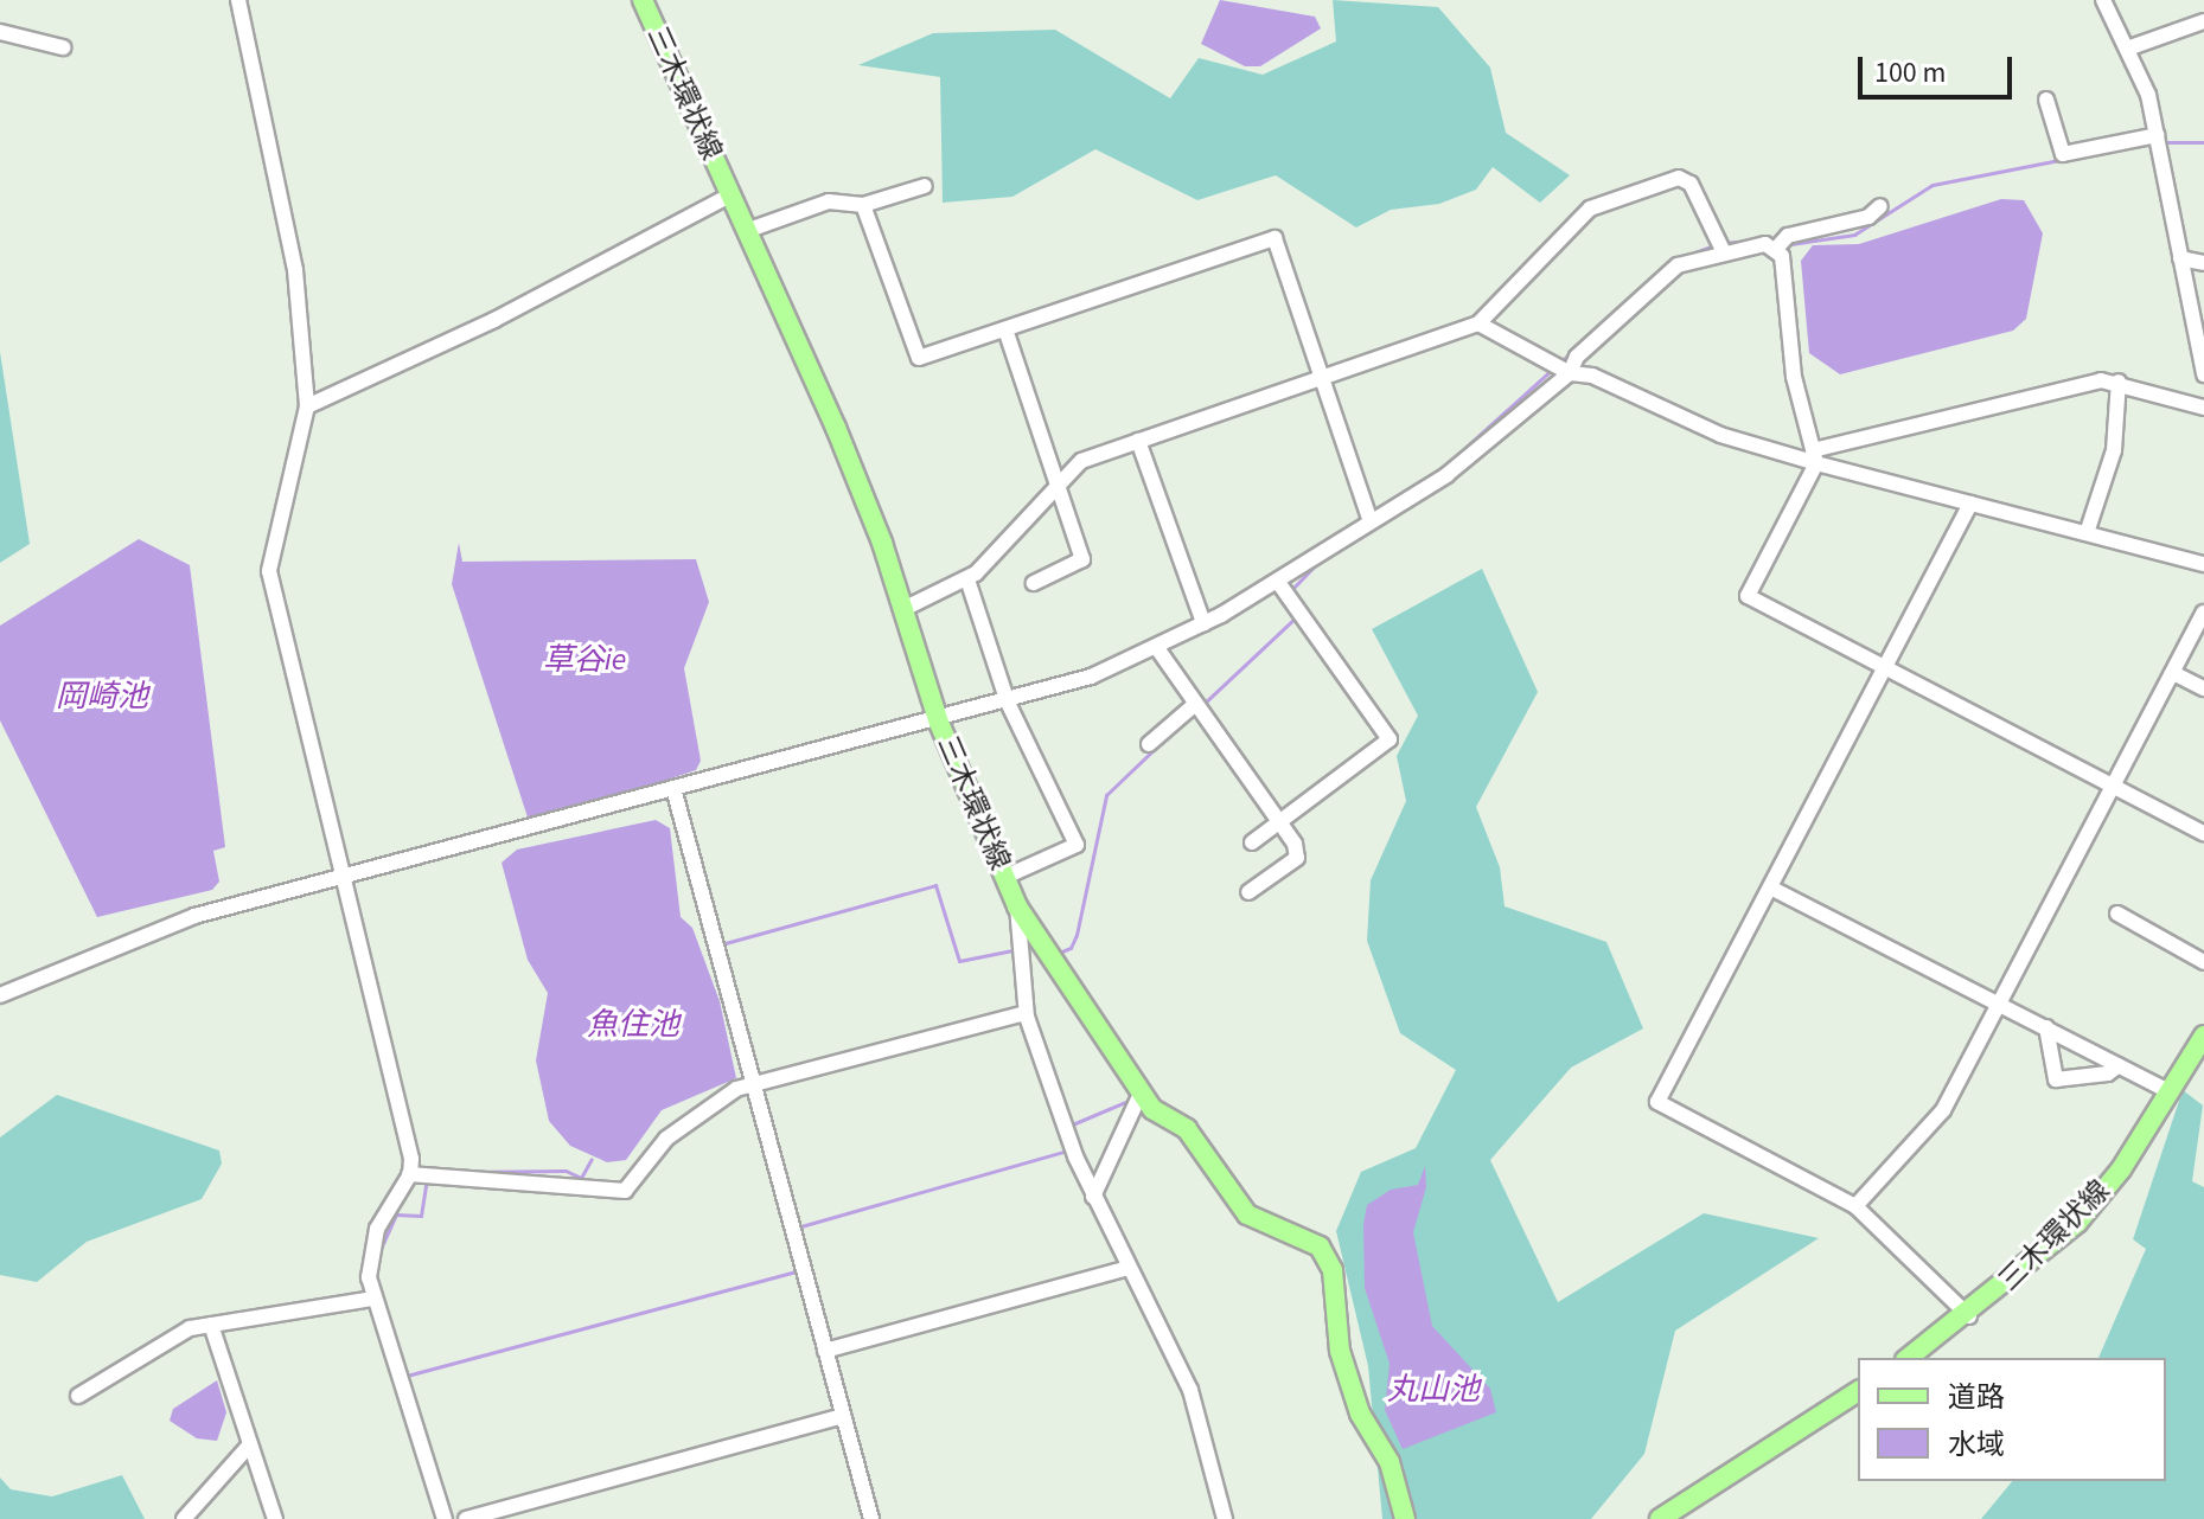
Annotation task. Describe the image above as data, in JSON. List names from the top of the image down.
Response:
{
  "streets": {
    "main road": ["三木環状線"]
  },
  "water": [
    "草谷ie",
    "岡崎池",
    "魚住池",
    "丸山池"
  ],
  "legend": ["道路", "水域"],
  "scale_bar": "100 m"
}
